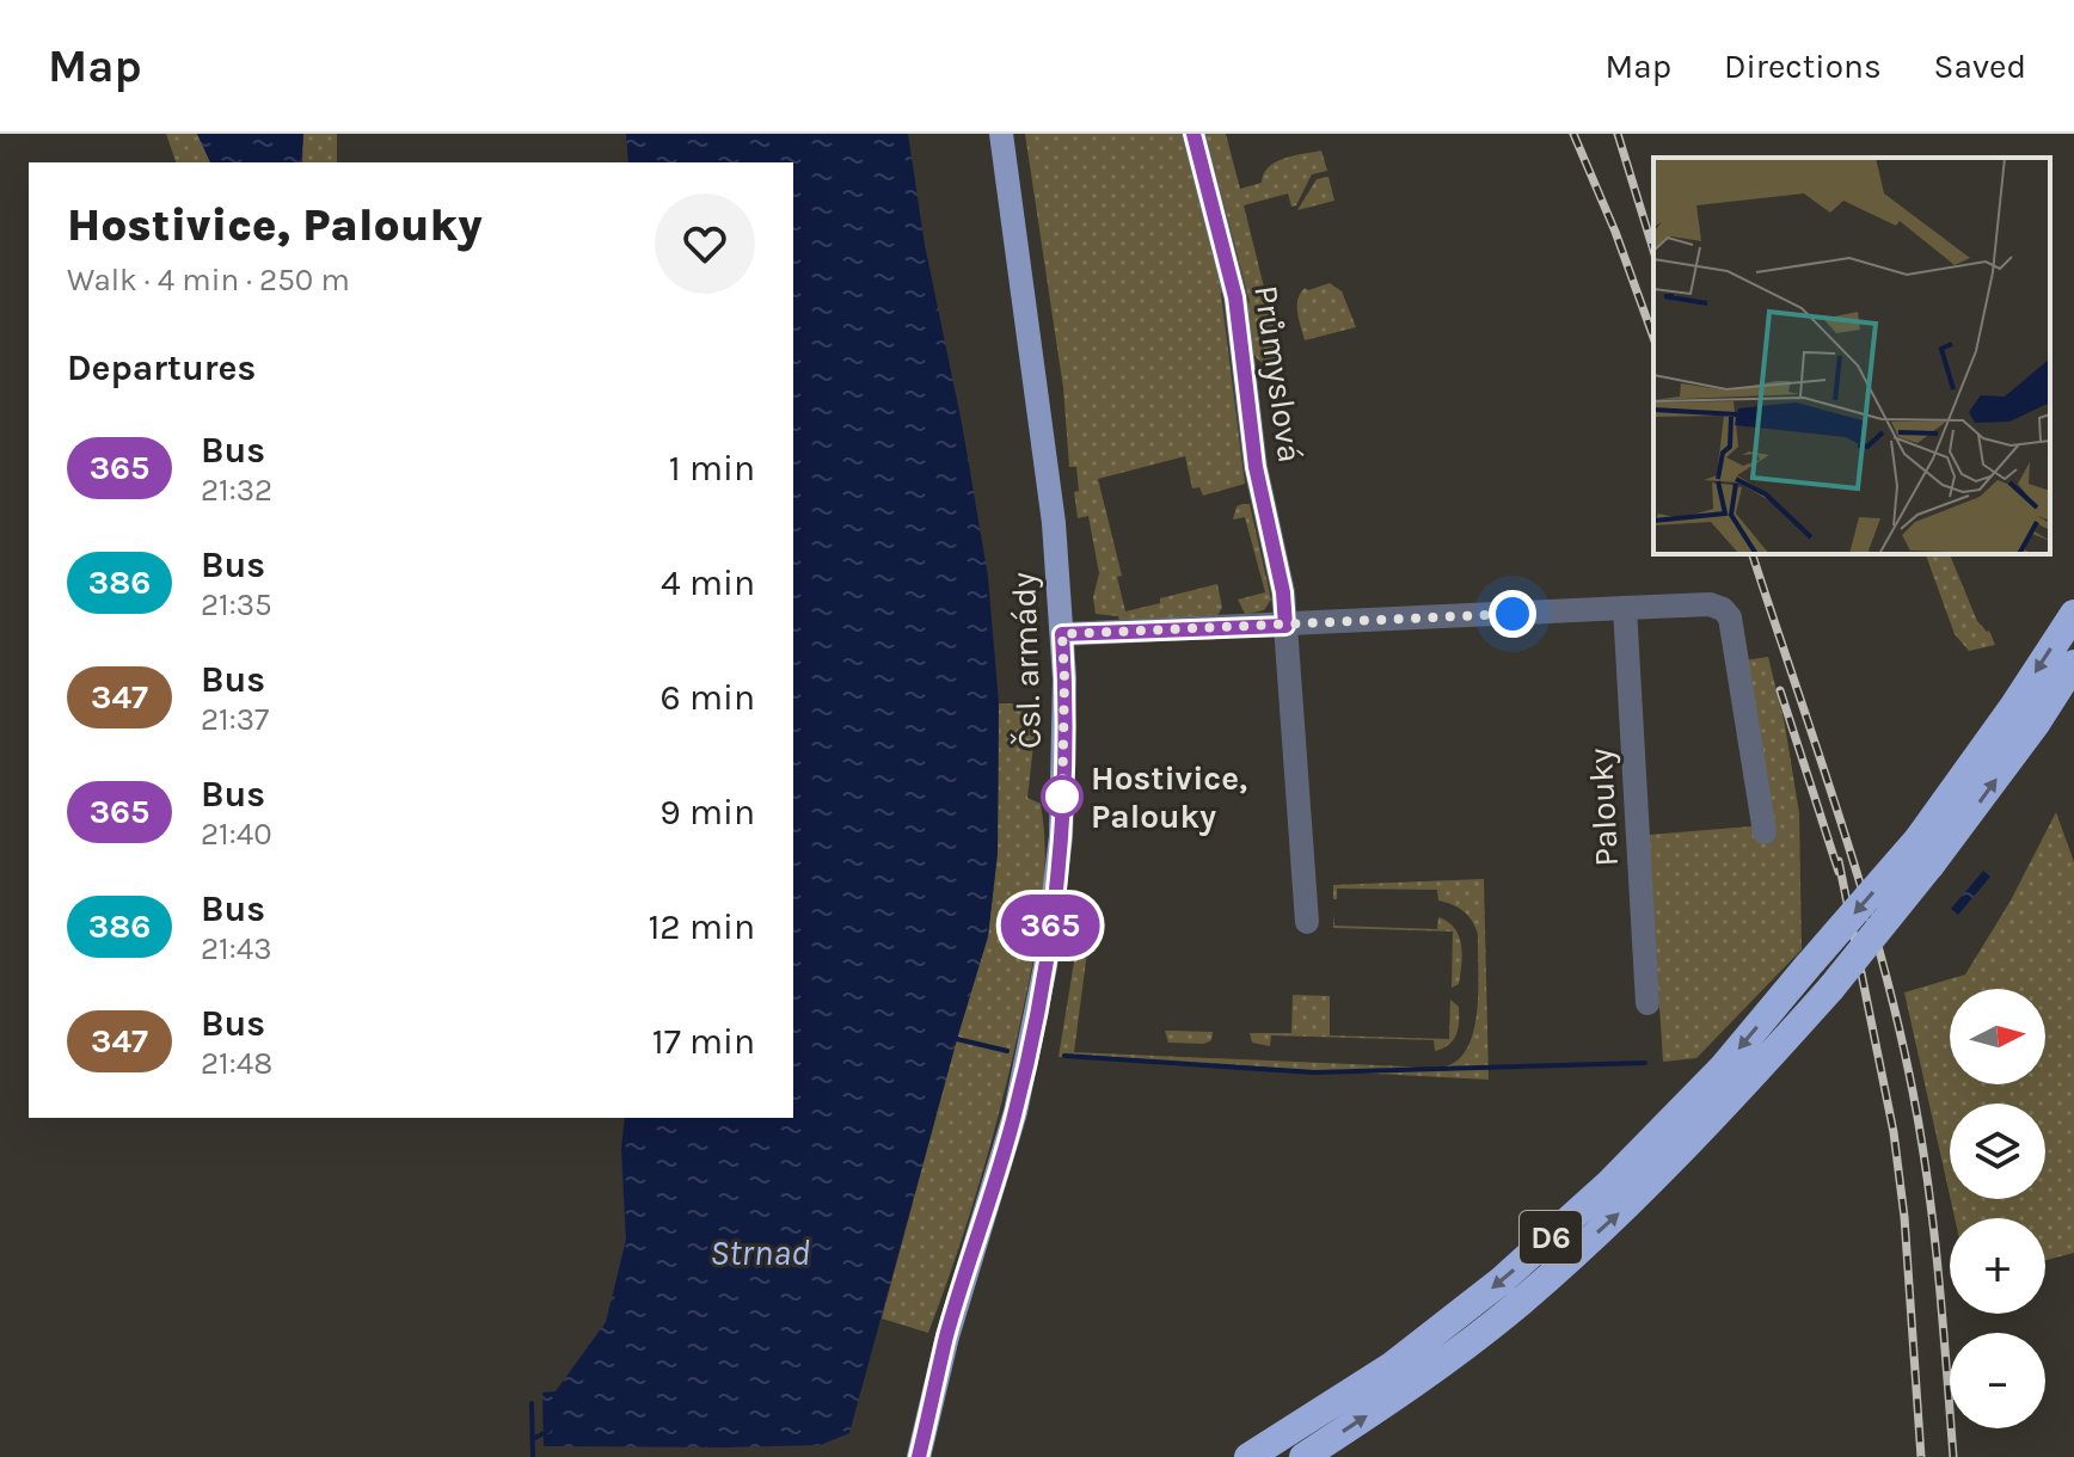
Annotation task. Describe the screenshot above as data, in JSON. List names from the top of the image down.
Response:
{
  "streets": {
    "highway": ["D6"],
    "main road": ["Čsl. armády"],
    "street": ["Průmyslová", "Palouky"]
  },
  "water": ["Strnad"],
  "places": ["Hostivice, Palouky"],
  "lines": ["bus line 365"],
  "north": "right",
  "page": {
    "header": "Map",
    "nav": ["Map", "Directions", "Saved"],
    "on_map": "365",
    "heading": [
      ["Hostivice, Palouky", "Walk · 4 min · 250 m"],
      "Departures"
    ],
    "list": [
      {
        "mark": "365",
        "name": "Bus",
        "note": "21:32",
        "value": "1 min"
      },
      {
        "mark": "386",
        "name": "Bus",
        "note": "21:35",
        "value": "4 min"
      },
      {
        "mark": "347",
        "name": "Bus",
        "note": "21:37",
        "value": "6 min"
      },
      {
        "mark": "365",
        "name": "Bus",
        "note": "21:40",
        "value": "9 min"
      },
      {
        "mark": "386",
        "name": "Bus",
        "note": "21:43",
        "value": "12 min"
      },
      {
        "mark": "347",
        "name": "Bus",
        "note": "21:48",
        "value": "17 min"
      }
    ],
    "map_buttons": ["+", "−"]
  }
}
